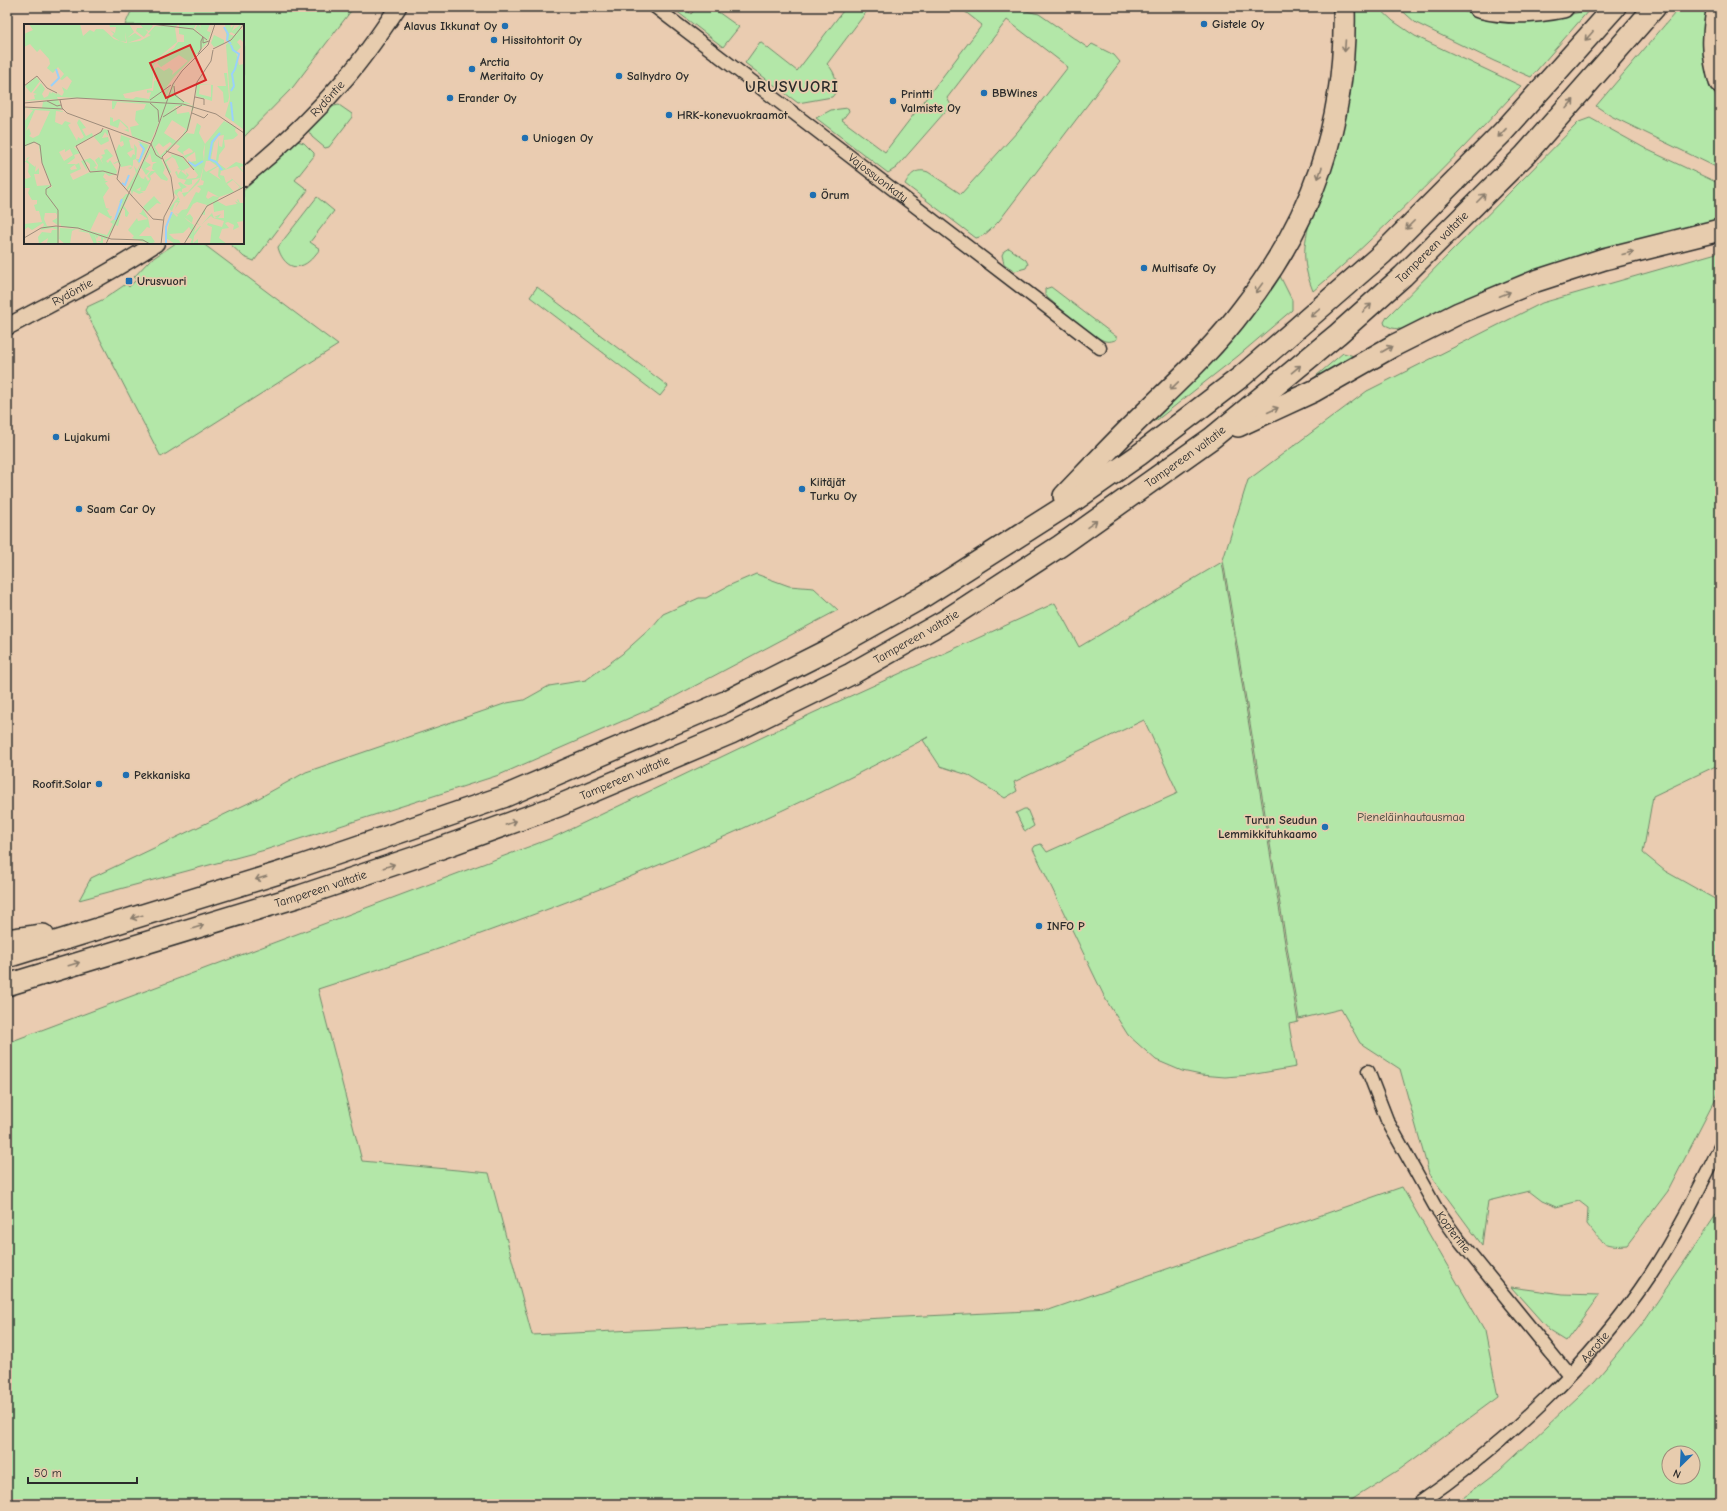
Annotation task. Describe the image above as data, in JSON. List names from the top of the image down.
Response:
{
  "streets": {
    "highway": ["Tampereen valtatie"],
    "street": [
      "Rydöntie",
      "Vajossuonkatu",
      "Kopteritie",
      "Aerotie"
    ]
  },
  "crossings": [
    ["Kopteritie", "Aerotie"]
  ],
  "districts": ["URUSVUORI"],
  "parks": ["Pieneläinhautausmaa"],
  "places": {
    "other": [
      "Gistele Oy",
      "Alavus Ikkunat Oy",
      "Hissitohtorit Oy",
      "Arctia Meritaito Oy",
      "Salhydro Oy",
      "BBWines",
      "Erander Oy",
      "Printti Valmiste Oy",
      "HRK-konevuokraamot",
      "Uniogen Oy",
      "Örum",
      "Multisafe Oy",
      "Lujakumi",
      "Kiitäjät Turku Oy",
      "Saam Car Oy",
      "Pekkaniska",
      "Roofit.Solar",
      "Turun Seudun Lemmikkituhkaamo",
      "INFO P"
    ],
    "transit": ["Urusvuori"]
  },
  "scale_bar": "50 m",
  "north": "bottom left"
}
